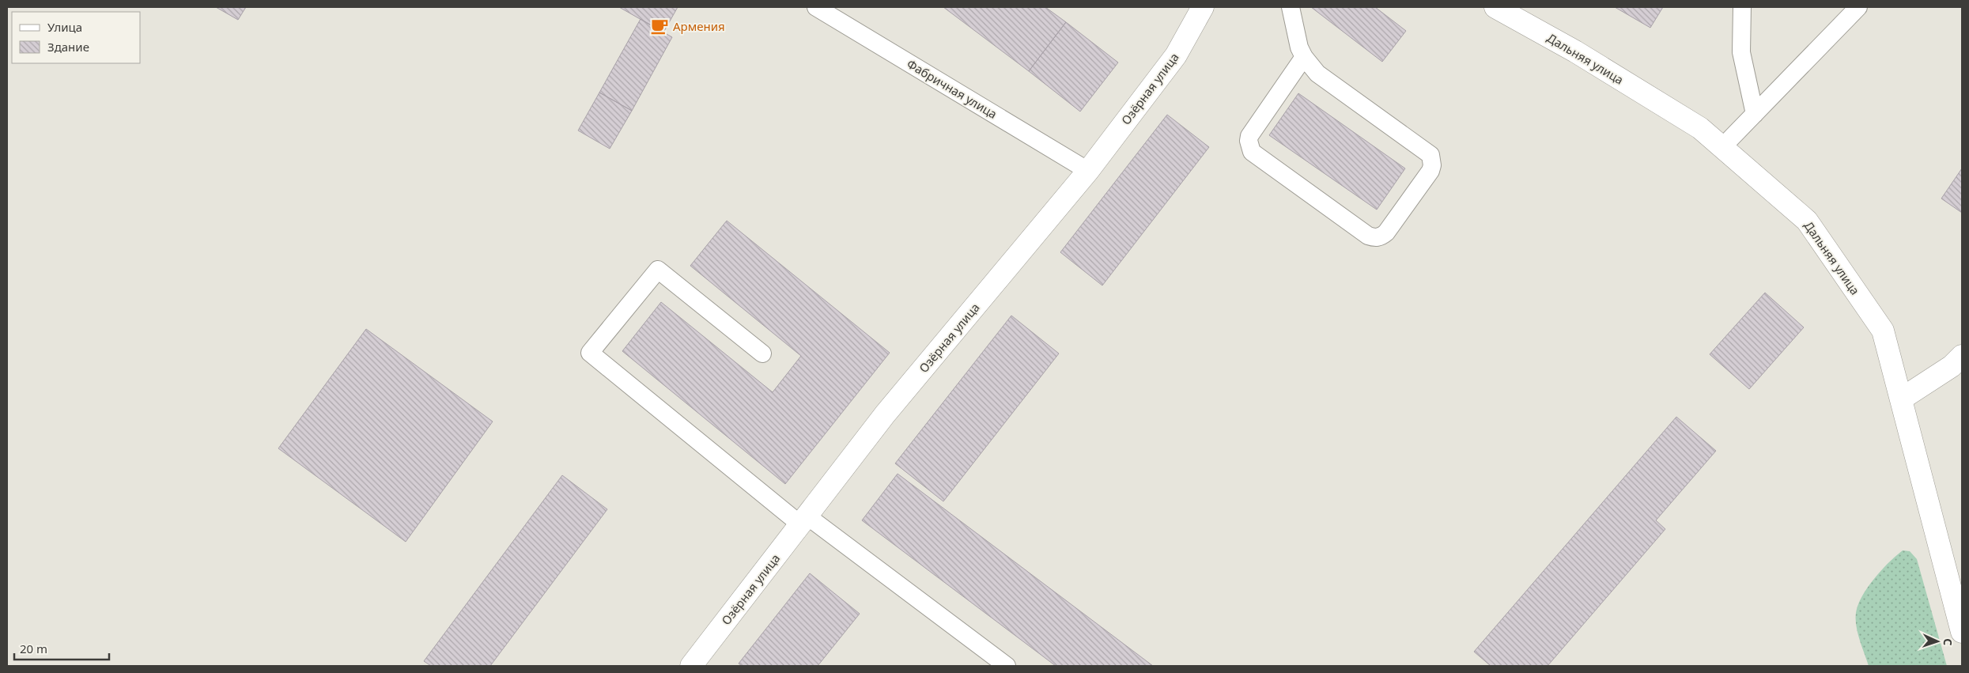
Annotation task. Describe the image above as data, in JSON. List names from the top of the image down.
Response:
{
  "streets": {
    "street": ["Дальняя улица", "Озёрная улица"],
    "lane": ["Фабричная улица"]
  },
  "crossings": [
    ["Фабричная улица", "Озёрная улица"]
  ],
  "places": {
    "cafe": ["Армения"]
  },
  "legend": ["Улица", "Здание"],
  "scale_bar": "20 m",
  "north": "right"
}
